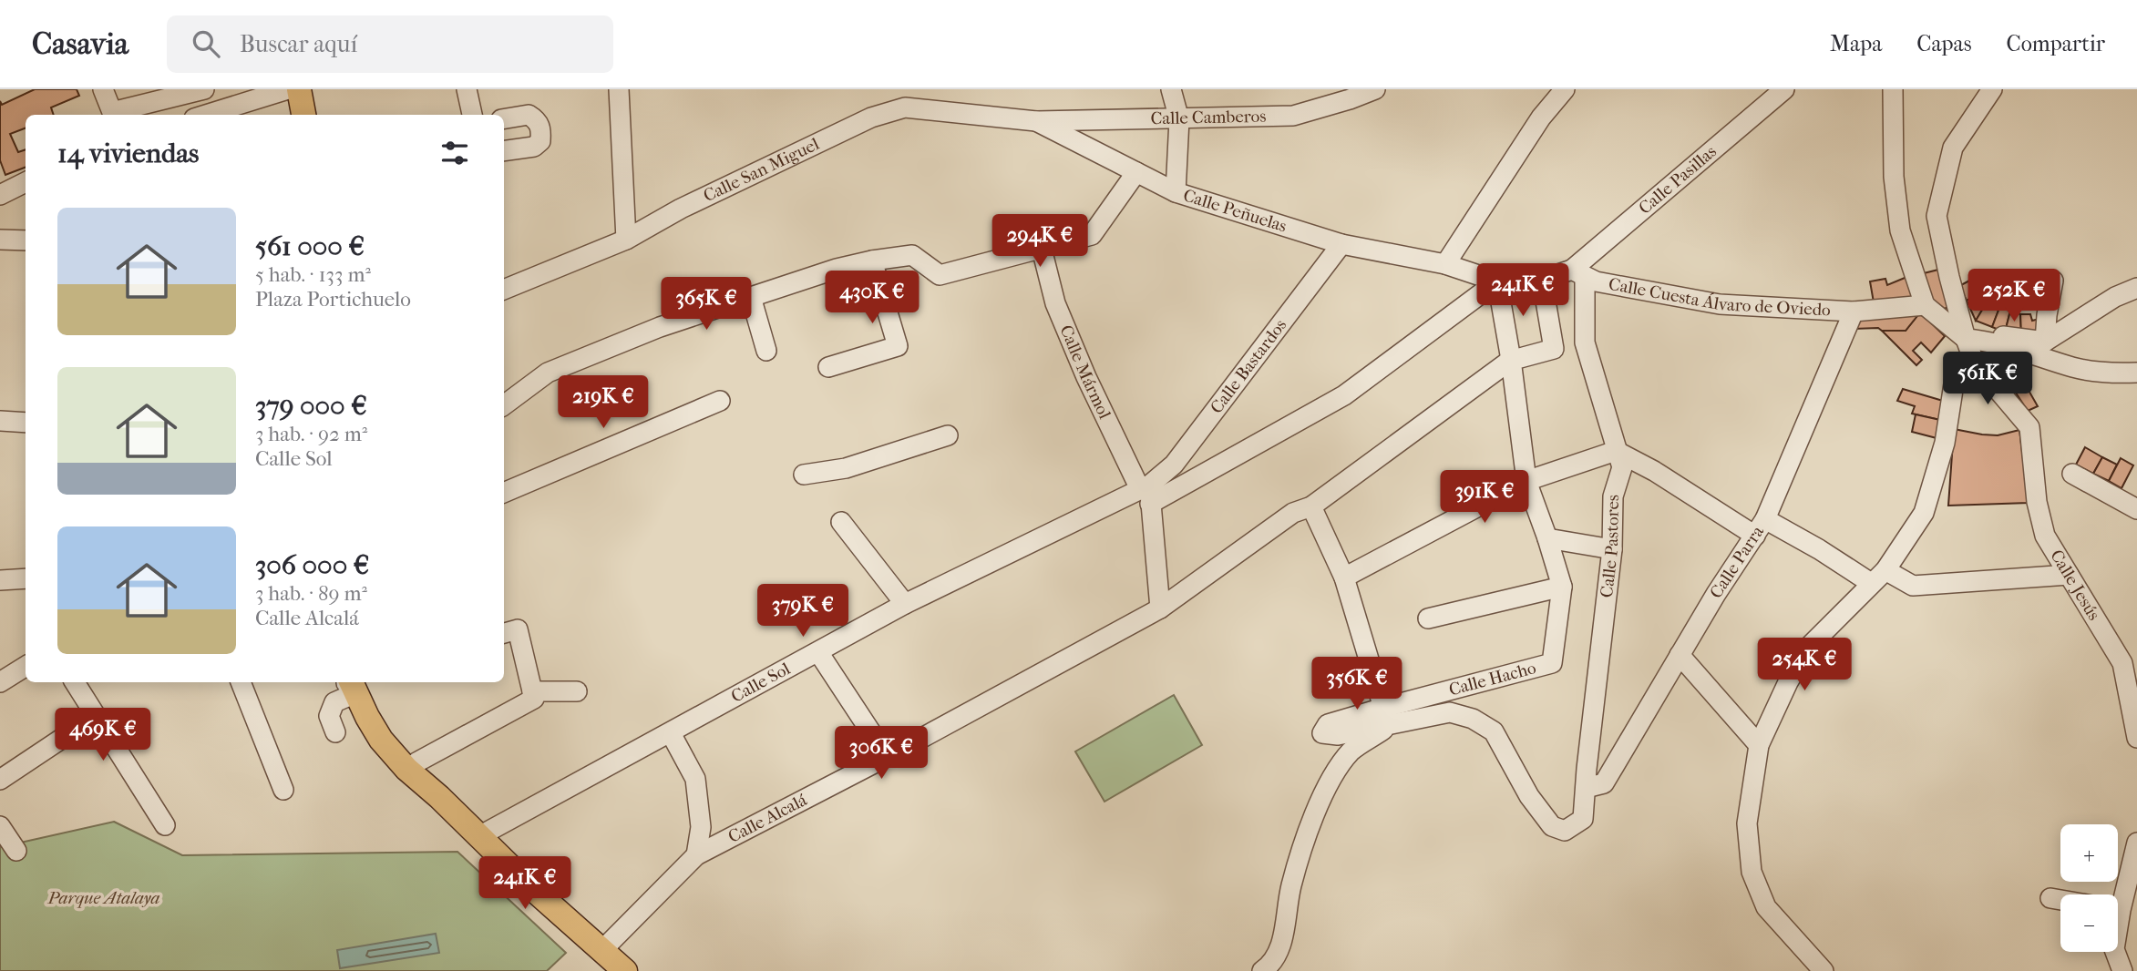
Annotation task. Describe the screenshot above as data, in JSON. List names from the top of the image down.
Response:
{
  "streets": {
    "street": [
      "Calle Camberos",
      "Calle San Miguel",
      "Calle Pasillas",
      "Calle Peñuelas",
      "Calle Cuesta Álvaro de Oviedo",
      "Calle Bastardos",
      "Calle Mármol",
      "Calle Pastores",
      "Calle Parra",
      "Calle Jesús",
      "Calle Hacho",
      "Calle Sol",
      "Calle Alcalá"
    ]
  },
  "crossings": [
    ["Calle Camberos", "Calle San Miguel"],
    ["Calle Camberos", "Calle Peñuelas"],
    ["Calle San Miguel", "Calle Peñuelas"],
    ["Calle Pasillas", "Calle Cuesta Álvaro de Oviedo"],
    ["Calle Pasillas", "Calle Pastores"],
    ["Calle Peñuelas", "Calle Bastardos"],
    ["Calle Cuesta Álvaro de Oviedo", "Calle Pastores"],
    ["Calle Cuesta Álvaro de Oviedo", "Calle Parra"],
    ["Calle Bastardos", "Calle Mármol"],
    ["Calle Bastardos", "Calle Sol"],
    ["Calle Mármol", "Calle Sol"],
    ["Calle Pastores", "Calle Parra"],
    ["Calle Pastores", "Calle Hacho"],
    ["Calle Hacho", "Calle Alcalá"]
  ],
  "parks": ["Parque Atalaya"],
  "page": {
    "header": "Casavia",
    "search": "Buscar aquí",
    "nav": ["Mapa", "Capas", "Compartir"],
    "heading": "14 viviendas",
    "list": [
      {
        "name": "561 000 €",
        "note": "5 hab. · 133 m² · Plaza Portichuelo"
      },
      {
        "name": "379 000 €",
        "note": "3 hab. · 92 m² · Calle Sol"
      },
      {
        "name": "306 000 €",
        "note": "3 hab. · 89 m² · Calle Alcalá"
      }
    ],
    "price": [
      "294K €",
      "241K €",
      "252K €",
      "430K €",
      "365K €",
      "561K €",
      "219K €",
      "391K €",
      "379K €",
      "254K €",
      "356K €",
      "469K €",
      "306K €",
      "241K €"
    ],
    "map_buttons": ["+", "−"]
  }
}
